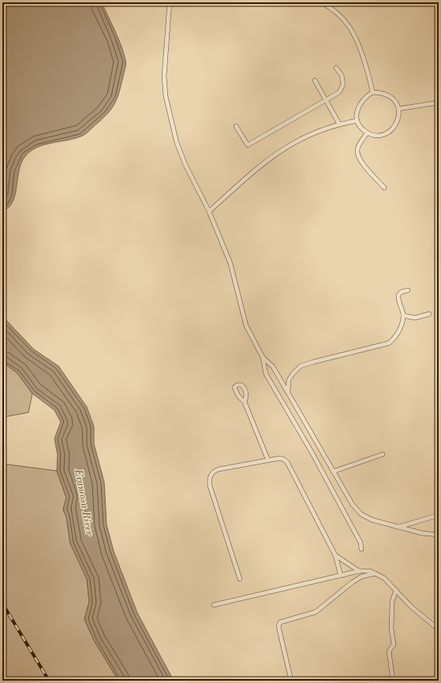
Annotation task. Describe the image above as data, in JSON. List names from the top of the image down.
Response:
{
  "water": ["Eramosa River"]
}
